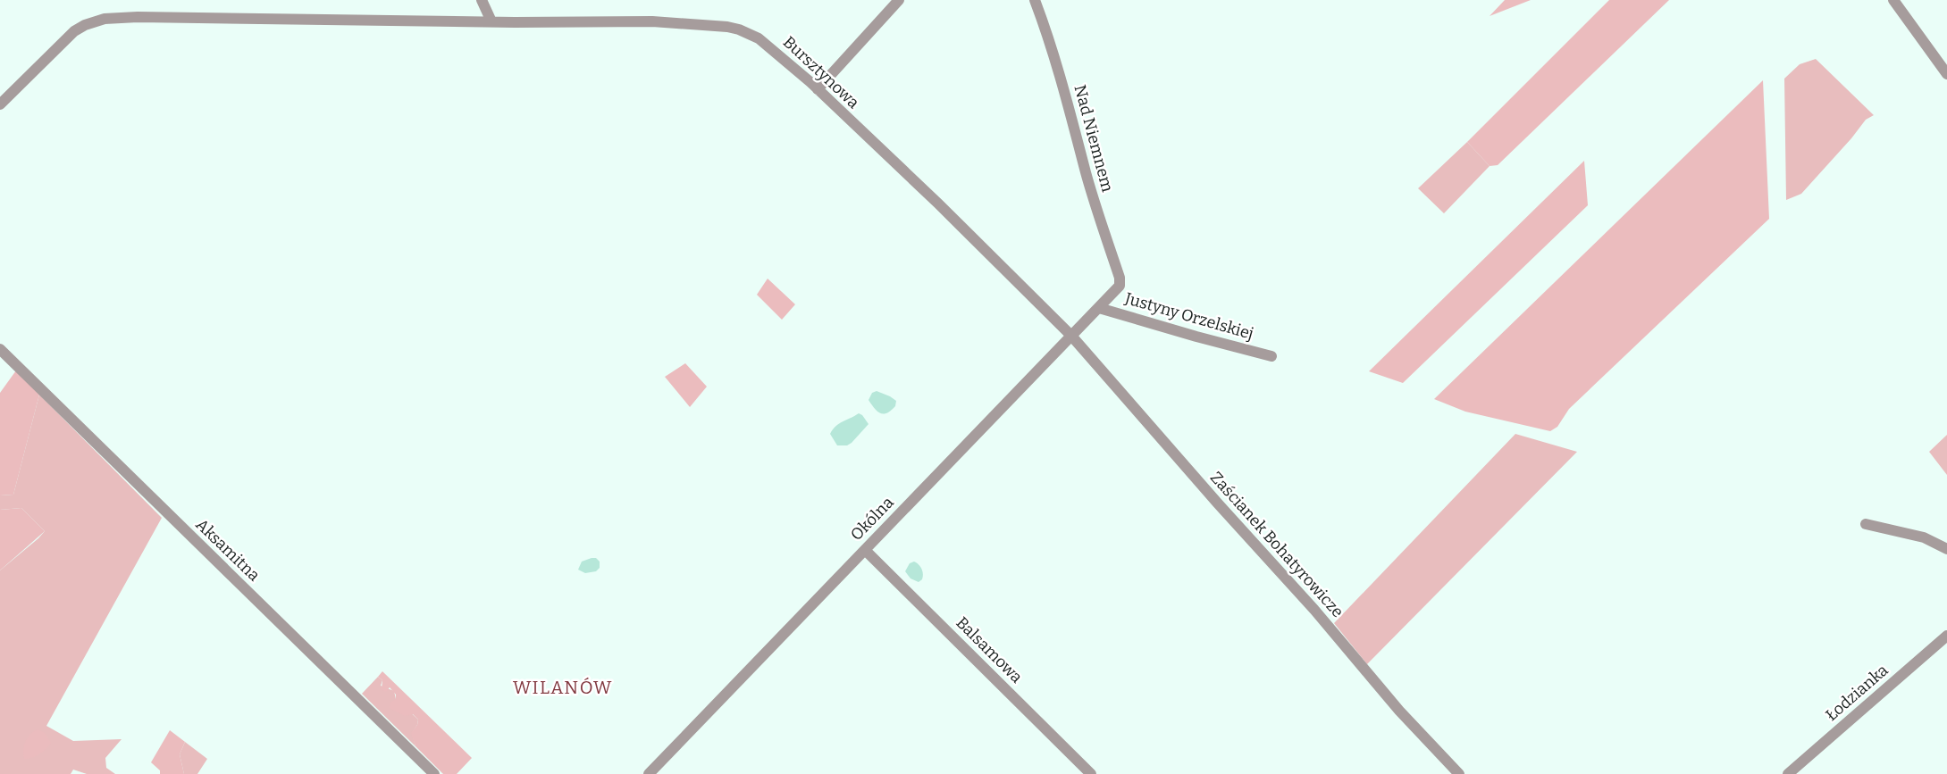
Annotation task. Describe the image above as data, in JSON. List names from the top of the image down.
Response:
{
  "streets": {
    "street": [
      "Bursztynowa",
      "Nad Niemnem",
      "Justyny Orzelskiej",
      "Okólna",
      "Zaścianek Bohatyrowicze",
      "Aksamitna",
      "Balsamowa",
      "Łodzianka"
    ]
  },
  "crossings": [
    ["Bursztynowa", "Okólna"],
    ["Bursztynowa", "Zaścianek Bohatyrowicze"],
    ["Nad Niemnem", "Okólna"],
    ["Justyny Orzelskiej", "Okólna"],
    ["Okólna", "Zaścianek Bohatyrowicze"],
    ["Okólna", "Balsamowa"]
  ],
  "districts": ["WILANÓW"]
}
